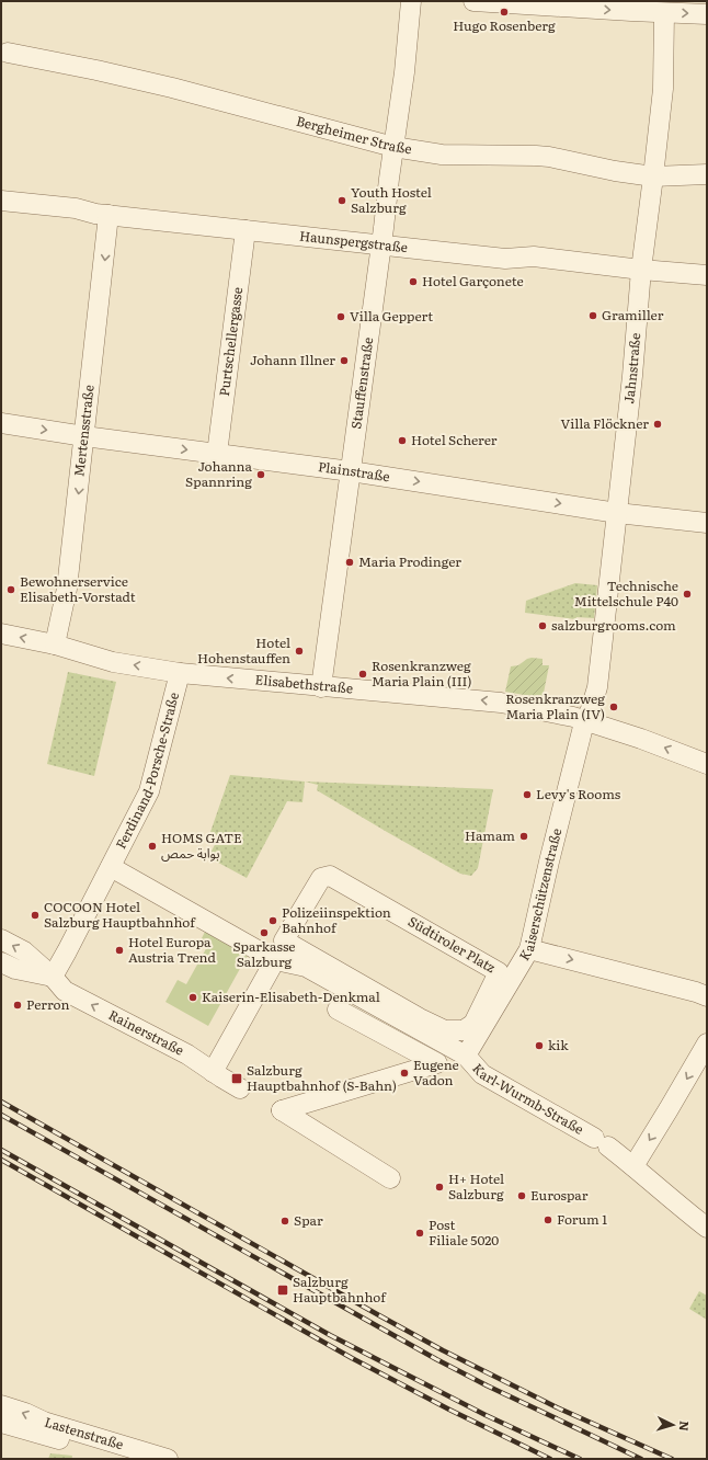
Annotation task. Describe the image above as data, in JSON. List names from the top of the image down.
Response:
{
  "streets": {
    "street": [
      "Bergheimer Straße",
      "Haunspergstraße",
      "Purtschellergasse",
      "Jahnstraße",
      "Stauffenstraße",
      "Mertensstraße",
      "Plainstraße",
      "Elisabethstraße",
      "Ferdinand-Porsche-Straße",
      "Kaiserschützenstraße",
      "Südtiroler Platz",
      "Rainerstraße",
      "Karl-Wurmb-Straße",
      "Lastenstraße"
    ]
  },
  "crossings": [
    ["Bergheimer Straße", "Jahnstraße"],
    ["Bergheimer Straße", "Stauffenstraße"],
    ["Haunspergstraße", "Purtschellergasse"],
    ["Haunspergstraße", "Jahnstraße"],
    ["Haunspergstraße", "Stauffenstraße"],
    ["Haunspergstraße", "Mertensstraße"],
    ["Purtschellergasse", "Plainstraße"],
    ["Jahnstraße", "Plainstraße"],
    ["Jahnstraße", "Elisabethstraße"],
    ["Jahnstraße", "Kaiserschützenstraße"],
    ["Stauffenstraße", "Plainstraße"],
    ["Stauffenstraße", "Elisabethstraße"],
    ["Mertensstraße", "Plainstraße"],
    ["Mertensstraße", "Elisabethstraße"],
    ["Elisabethstraße", "Ferdinand-Porsche-Straße"],
    ["Elisabethstraße", "Kaiserschützenstraße"],
    ["Ferdinand-Porsche-Straße", "Rainerstraße"],
    ["Kaiserschützenstraße", "Karl-Wurmb-Straße"]
  ],
  "one_way": ["Mertensstraße", "Plainstraße", "Elisabethstraße"],
  "places": {
    "other": [
      "Hugo Rosenberg",
      "Youth Hostel Salzburg",
      "Hotel Garçonete",
      "Gramiller",
      "Villa Geppert",
      "Johann Illner",
      "Villa Flöckner",
      "Hotel Scherer",
      "Johanna Spannring",
      "Maria Prodinger",
      "Bewohnerservice Elisabeth-Vorstadt",
      "Technische Mittelschule P40",
      "salzburgrooms.com",
      "Hotel Hohenstauffen",
      "Rosenkranzweg Maria Plain (III)",
      "Rosenkranzweg Maria Plain (IV)",
      "Levy's Rooms",
      "Hamam",
      "HOMS GATE بوابة حمص",
      "COCOON Hotel Salzburg Hauptbahnhof",
      "Polizeiinspektion Bahnhof",
      "Sparkasse Salzburg",
      "Hotel Europa Austria Trend",
      "Kaiserin-Elisabeth-Denkmal",
      "Perron",
      "kik",
      "Eugene Vadon",
      "H+ Hotel Salzburg",
      "Eurospar",
      "Forum 1",
      "Spar",
      "Post Filiale 5020"
    ],
    "transit": ["Salzburg Hauptbahnhof (S-Bahn)", "Salzburg Hauptbahnhof"]
  },
  "north": "right"
}
